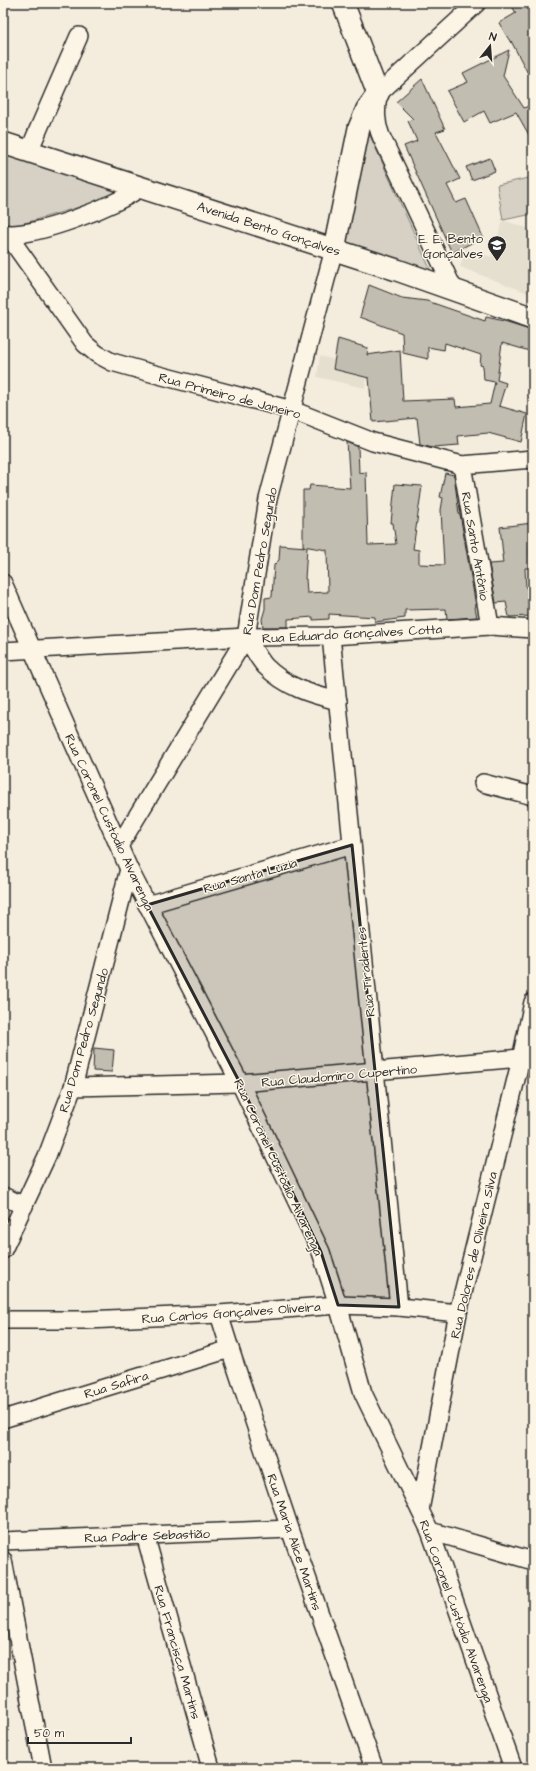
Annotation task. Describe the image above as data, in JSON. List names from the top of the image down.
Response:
{
  "streets": {
    "main road": ["Avenida Bento Gonçalves"],
    "street": [
      "Rua Primeiro de Janeiro",
      "Rua Santo Antônio",
      "Rua Dom Pedro Segundo",
      "Rua Eduardo Gonçalves Cotta",
      "Rua Coronel Custódio Alvarenga",
      "Rua Santa Luzia",
      "Rua Tiradentes",
      "Rua Claudomiro Cupertino",
      "Rua Dolores de Oliveira Silva",
      "Rua Carlos Gonçalves Oliveira",
      "Rua Safira",
      "Rua Padre Sebastião",
      "Rua Maria Alice Martins",
      "Rua Francisca Martins"
    ]
  },
  "crossings": [
    ["Avenida Bento Gonçalves", "Rua Dom Pedro Segundo"],
    ["Rua Primeiro de Janeiro", "Rua Santo Antônio"],
    ["Rua Primeiro de Janeiro", "Rua Dom Pedro Segundo"],
    ["Rua Santo Antônio", "Rua Eduardo Gonçalves Cotta"],
    ["Rua Dom Pedro Segundo", "Rua Eduardo Gonçalves Cotta"],
    ["Rua Dom Pedro Segundo", "Rua Coronel Custódio Alvarenga"],
    ["Rua Dom Pedro Segundo", "Rua Claudomiro Cupertino"],
    ["Rua Eduardo Gonçalves Cotta", "Rua Coronel Custódio Alvarenga"],
    ["Rua Eduardo Gonçalves Cotta", "Rua Tiradentes"],
    ["Rua Coronel Custódio Alvarenga", "Rua Santa Luzia"],
    ["Rua Coronel Custódio Alvarenga", "Rua Claudomiro Cupertino"],
    ["Rua Coronel Custódio Alvarenga", "Rua Dolores de Oliveira Silva"],
    ["Rua Coronel Custódio Alvarenga", "Rua Carlos Gonçalves Oliveira"],
    ["Rua Santa Luzia", "Rua Tiradentes"],
    ["Rua Tiradentes", "Rua Claudomiro Cupertino"],
    ["Rua Tiradentes", "Rua Carlos Gonçalves Oliveira"],
    ["Rua Claudomiro Cupertino", "Rua Dolores de Oliveira Silva"],
    ["Rua Dolores de Oliveira Silva", "Rua Carlos Gonçalves Oliveira"],
    ["Rua Carlos Gonçalves Oliveira", "Rua Maria Alice Martins"],
    ["Rua Safira", "Rua Maria Alice Martins"],
    ["Rua Padre Sebastião", "Rua Maria Alice Martins"],
    ["Rua Padre Sebastião", "Rua Francisca Martins"]
  ],
  "places": {
    "school or university": ["E. E. Bento Gonçalves"]
  },
  "scale_bar": "50 m",
  "north": "top"
}
